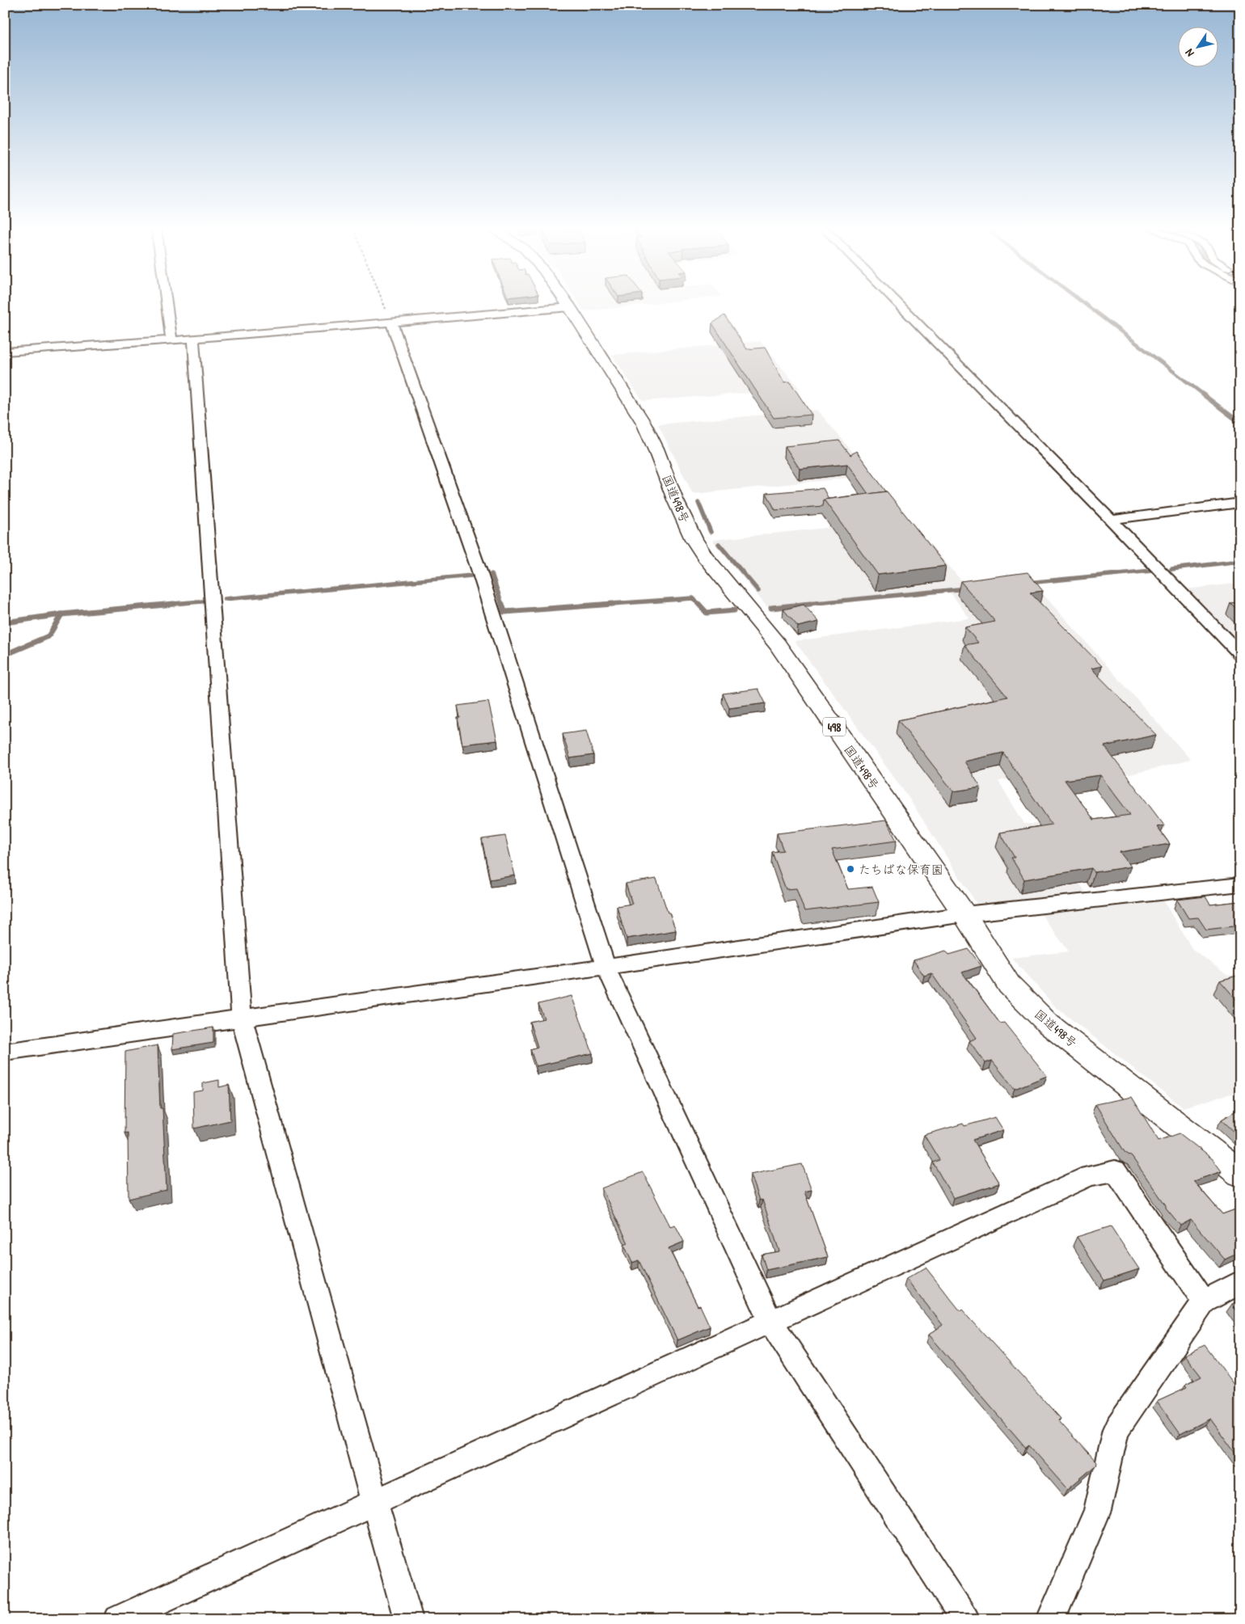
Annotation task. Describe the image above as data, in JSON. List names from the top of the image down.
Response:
{
  "streets": {
    "highway": ["国道498号", "498"]
  },
  "places": ["たちばな保育園"],
  "north": "bottom left"
}
